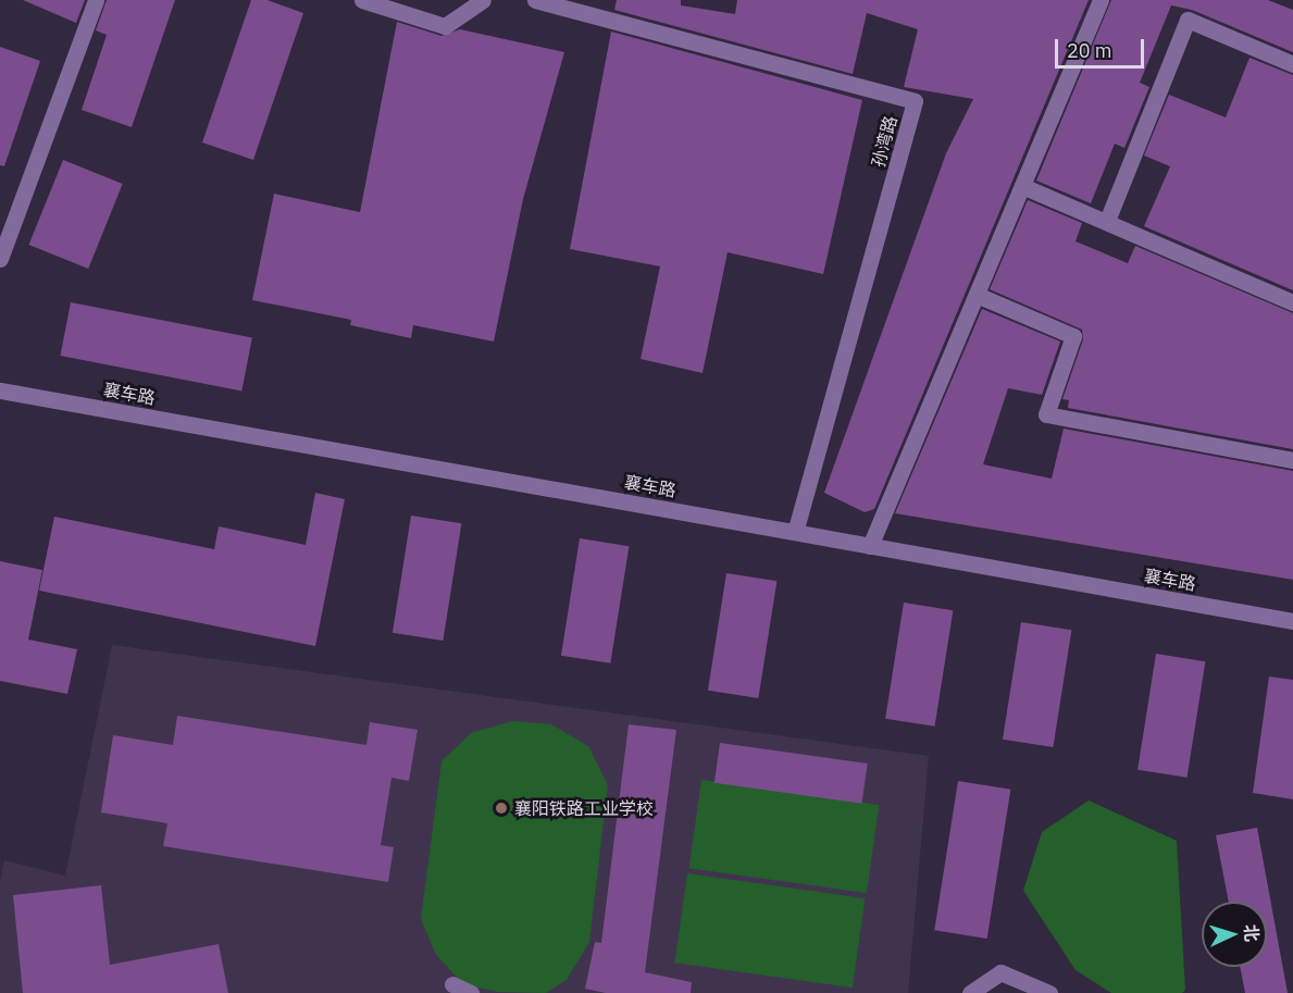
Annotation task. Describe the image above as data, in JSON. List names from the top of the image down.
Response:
{
  "streets": {
    "street": ["孙湾路", "襄车路"]
  },
  "crossings": [
    ["孙湾路", "襄车路"]
  ],
  "places": ["襄阳铁路工业学校"],
  "scale_bar": "20 m",
  "north": "right"
}
